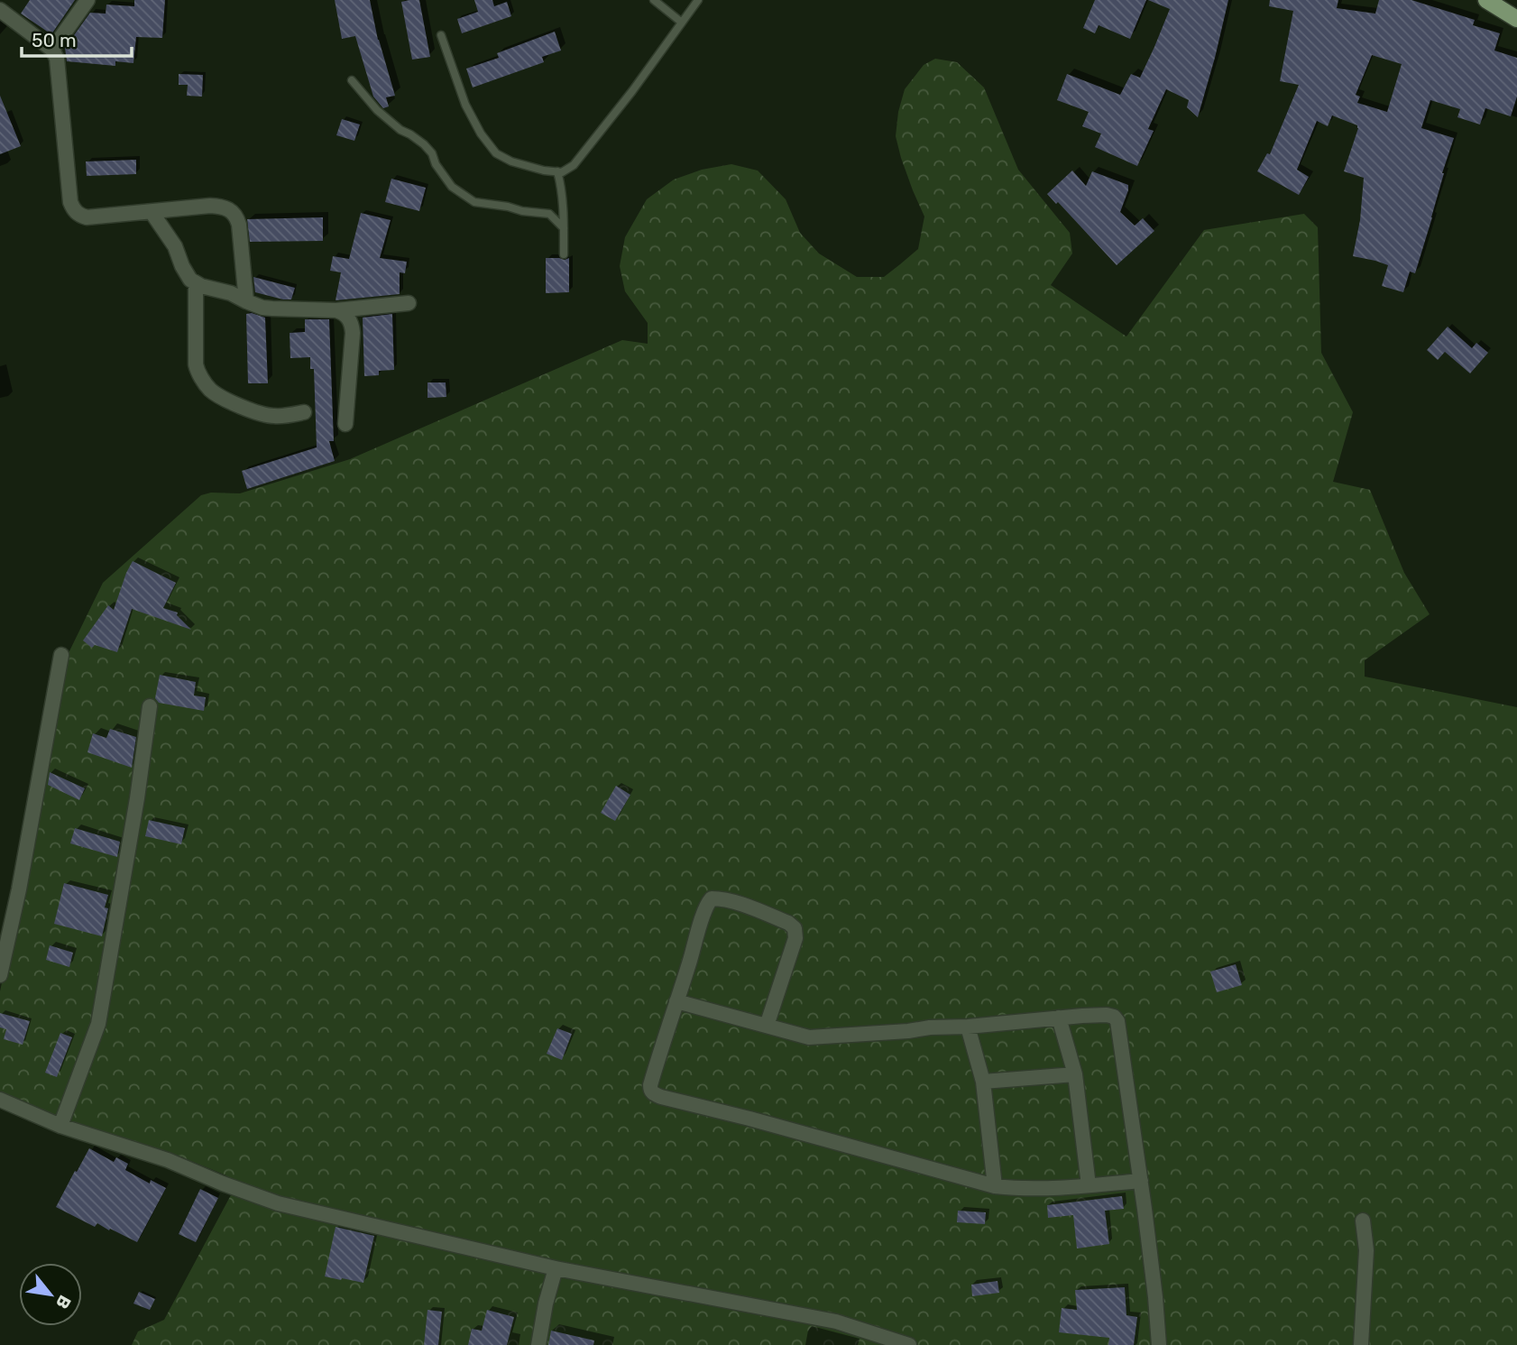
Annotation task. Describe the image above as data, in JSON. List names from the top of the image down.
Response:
{
  "scale_bar": "50 m",
  "north": "bottom right"
}
